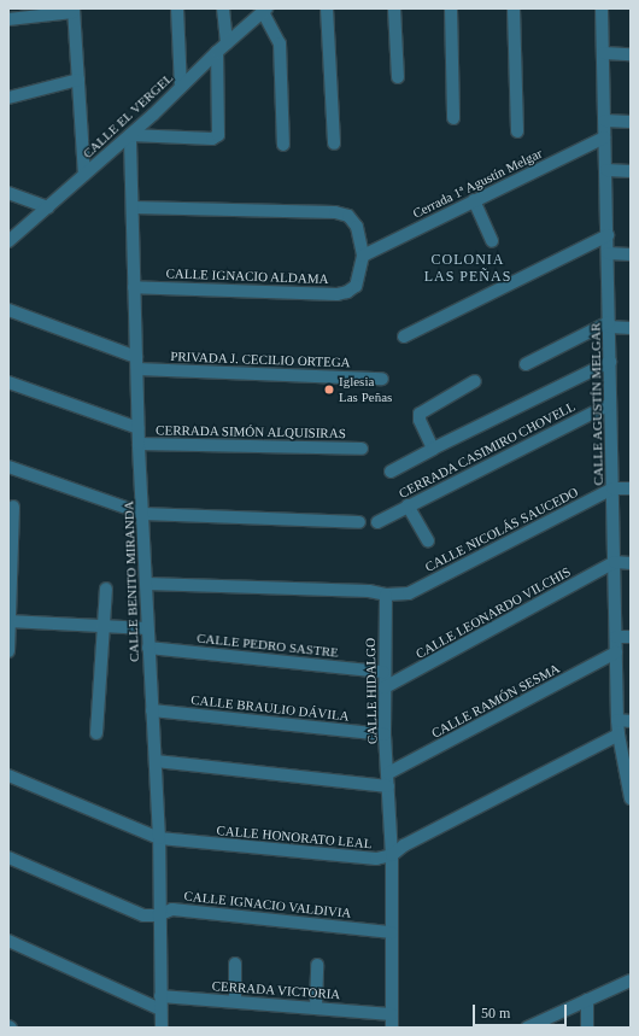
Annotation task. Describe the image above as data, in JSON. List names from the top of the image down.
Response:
{
  "streets": {
    "street": [
      "CALLE EL VERGEL",
      "Cerrada 1ª Agustín Melgar",
      "CALLE IGNACIO ALDAMA",
      "PRIVADA J. CECILIO ORTEGA",
      "CALLE AGUSTÍN MELGAR",
      "CERRADA SIMÓN ALQUISIRAS",
      "CERRADA CASIMIRO CHOVELL",
      "CALLE NICOLÁS SAUCEDO",
      "CALLE BENITO MIRANDA",
      "CALLE LEONARDO VILCHIS",
      "CALLE PEDRO SASTRE",
      "CALLE HIDALGO",
      "CALLE RAMÓN SESMA",
      "CALLE BRAULIO DÁVILA",
      "CALLE HONORATO LEAL",
      "CALLE IGNACIO VALDIVIA",
      "CERRADA VICTORIA"
    ]
  },
  "crossings": [
    ["CALLE EL VERGEL", "CALLE BENITO MIRANDA"],
    ["Cerrada 1ª Agustín Melgar", "CALLE IGNACIO ALDAMA"],
    ["Cerrada 1ª Agustín Melgar", "CALLE AGUSTÍN MELGAR"],
    ["CALLE IGNACIO ALDAMA", "CALLE BENITO MIRANDA"],
    ["PRIVADA J. CECILIO ORTEGA", "CALLE BENITO MIRANDA"],
    ["CALLE AGUSTÍN MELGAR", "CERRADA CASIMIRO CHOVELL"],
    ["CALLE AGUSTÍN MELGAR", "CALLE NICOLÁS SAUCEDO"],
    ["CALLE AGUSTÍN MELGAR", "CALLE LEONARDO VILCHIS"],
    ["CALLE AGUSTÍN MELGAR", "CALLE RAMÓN SESMA"],
    ["CALLE AGUSTÍN MELGAR", "CALLE HONORATO LEAL"],
    ["CERRADA SIMÓN ALQUISIRAS", "CALLE BENITO MIRANDA"],
    ["CALLE NICOLÁS SAUCEDO", "CALLE HIDALGO"],
    ["CALLE BENITO MIRANDA", "CALLE PEDRO SASTRE"],
    ["CALLE BENITO MIRANDA", "CALLE BRAULIO DÁVILA"],
    ["CALLE BENITO MIRANDA", "CALLE HONORATO LEAL"],
    ["CALLE BENITO MIRANDA", "CALLE IGNACIO VALDIVIA"],
    ["CALLE BENITO MIRANDA", "CERRADA VICTORIA"],
    ["CALLE LEONARDO VILCHIS", "CALLE HIDALGO"],
    ["CALLE PEDRO SASTRE", "CALLE HIDALGO"],
    ["CALLE HIDALGO", "CALLE RAMÓN SESMA"],
    ["CALLE HIDALGO", "CALLE BRAULIO DÁVILA"],
    ["CALLE HIDALGO", "CALLE HONORATO LEAL"],
    ["CALLE HIDALGO", "CALLE IGNACIO VALDIVIA"],
    ["CALLE HIDALGO", "CERRADA VICTORIA"]
  ],
  "districts": ["COLONIA LAS PEÑAS"],
  "places": ["Iglesia Las Peñas"],
  "scale_bar": "50 m"
}
